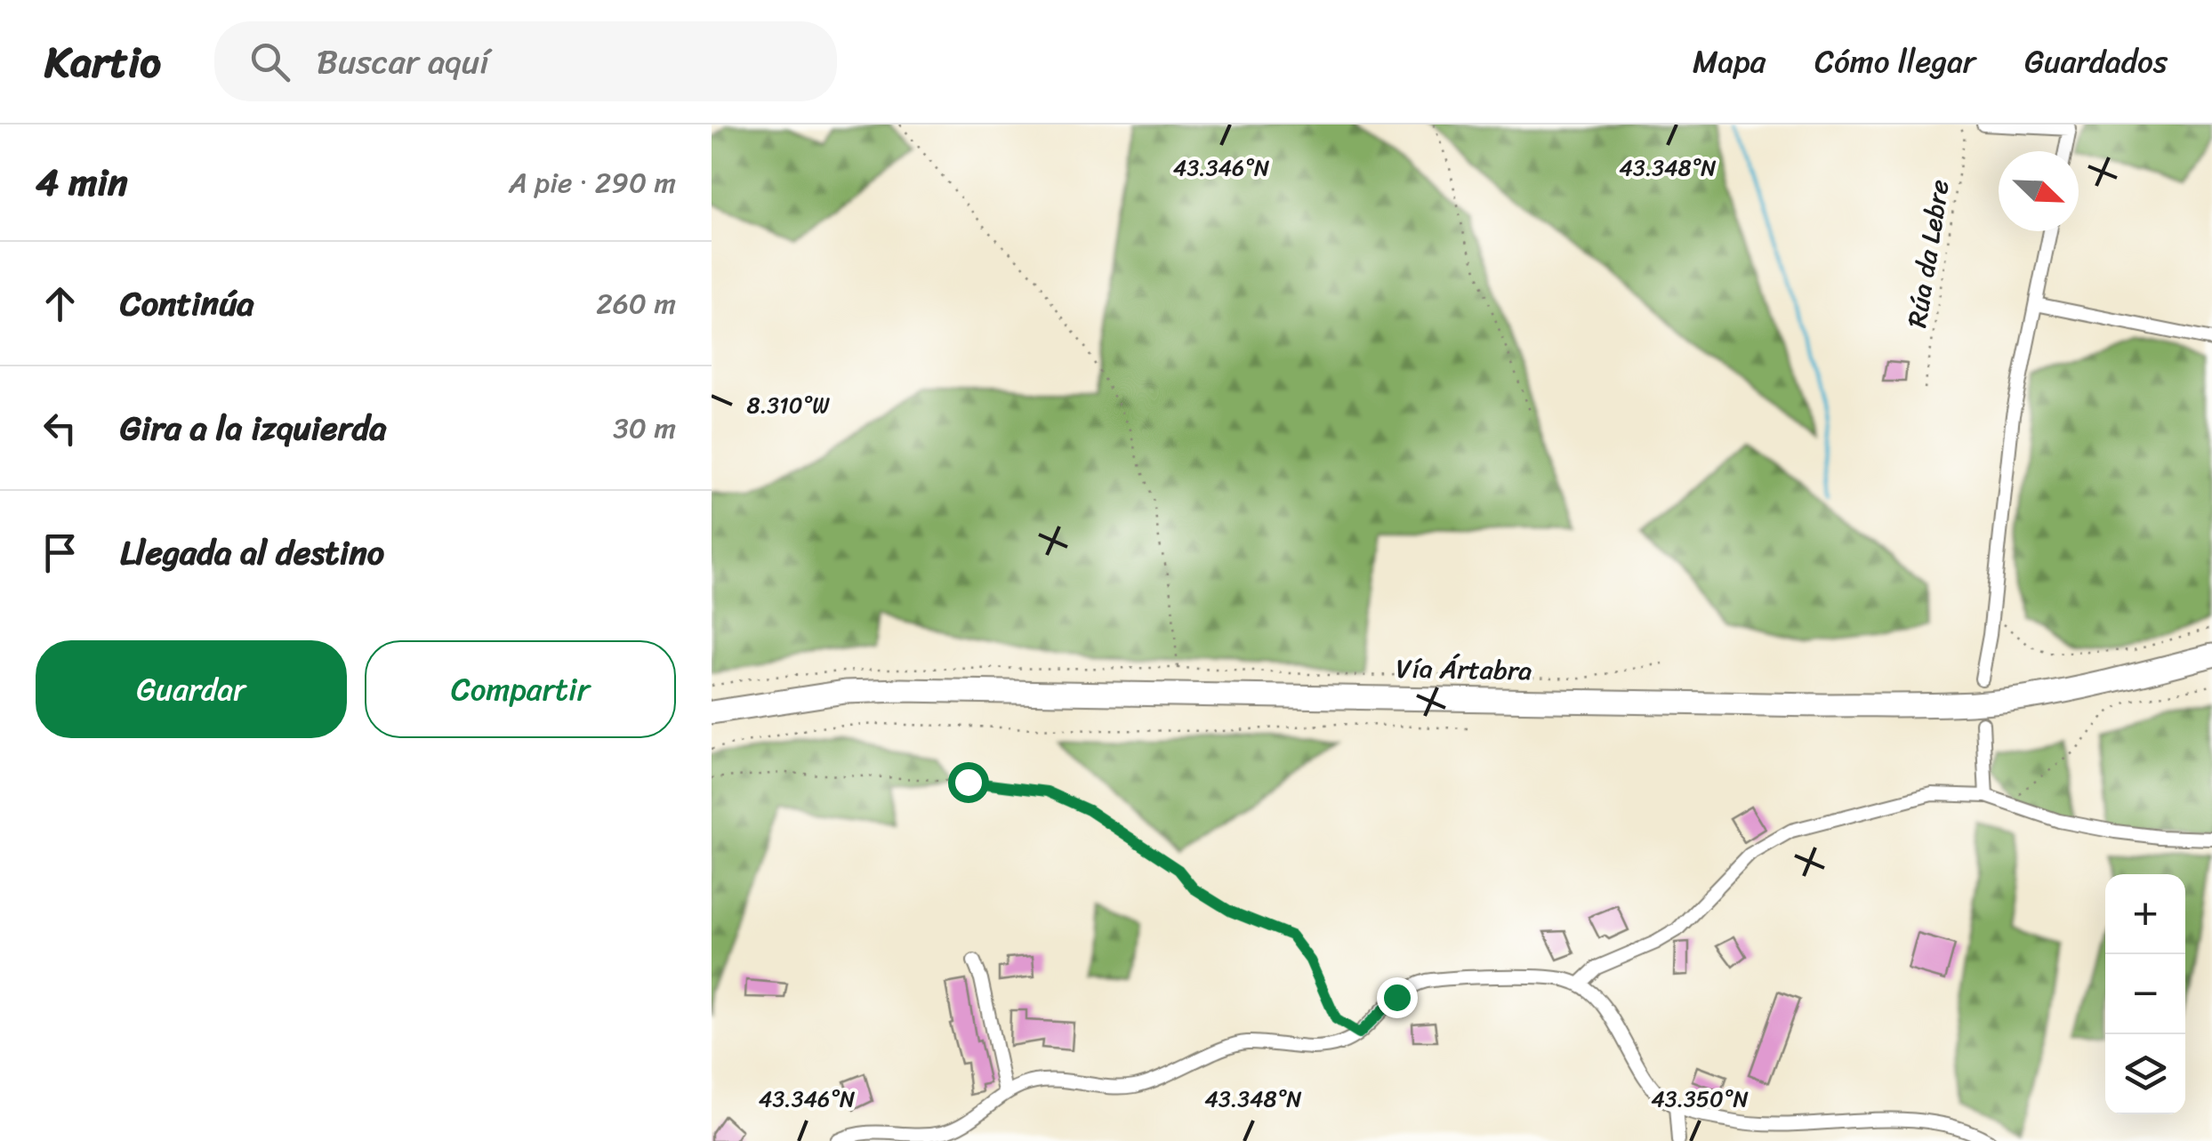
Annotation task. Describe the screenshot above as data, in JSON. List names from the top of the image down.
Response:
{
  "streets": {
    "highway": ["Vía Ártabra"],
    "path": ["Rúa da Lebre"]
  },
  "north": "bottom right",
  "page": {
    "header": "Kartio",
    "search": "Buscar aquí",
    "nav": ["Mapa", "Cómo llegar", "Guardados"],
    "heading": ["4 min", "A pie · 290 m"],
    "list": [
      ["Continúa", "260 m"],
      ["Gira a la izquierda", "30 m"],
      "Llegada al destino"
    ],
    "buttons": ["Guardar", "Compartir"],
    "map_buttons": ["+", "−"]
  },
  "coordinates": [
    "43.346°N",
    "43.348°N",
    "8.310°W",
    "43.350°N"
  ]
}
